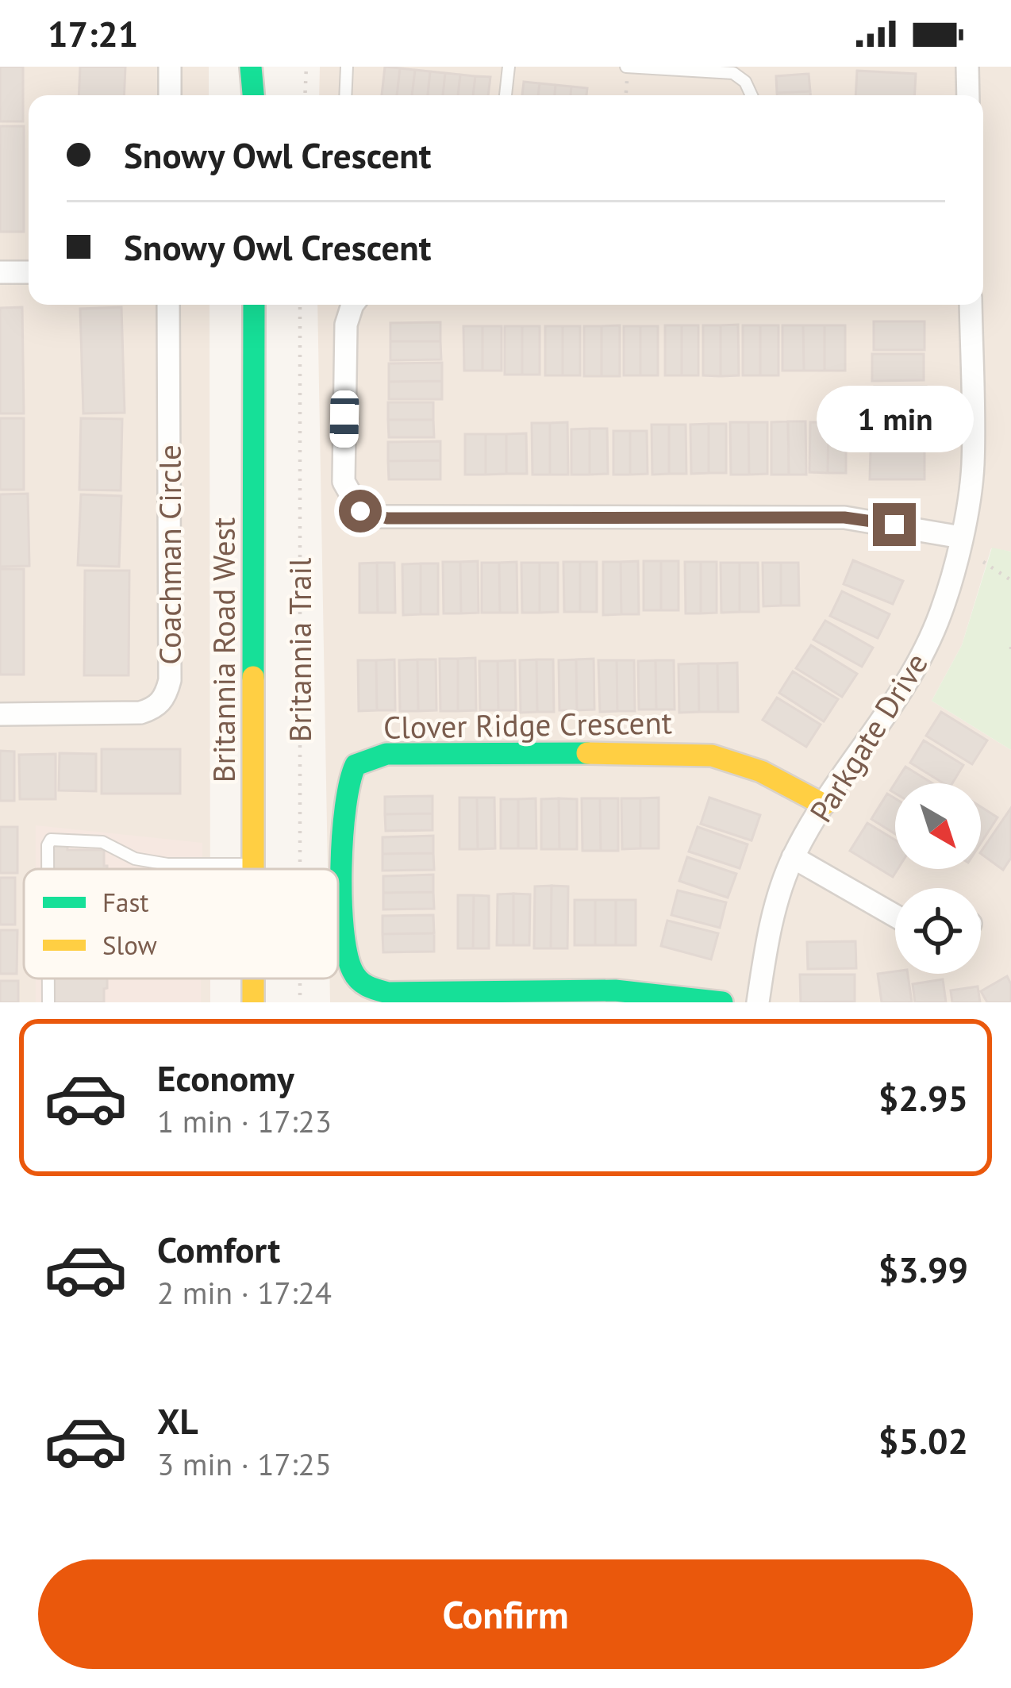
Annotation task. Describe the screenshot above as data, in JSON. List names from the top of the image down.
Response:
{
  "streets": {
    "street": [
      "Coachman Circle",
      "Britannia Road West",
      "Clover Ridge Crescent",
      "Parkgate Drive"
    ],
    "path": ["Britannia Trail"]
  },
  "crossings": [
    ["Clover Ridge Crescent", "Parkgate Drive"]
  ],
  "legend": ["Fast", "Slow"],
  "north": "bottom right",
  "page": {
    "status": "17:21",
    "banner": ["Snowy Owl Crescent", "Snowy Owl Crescent"],
    "bubble": "1 min",
    "list": [
      {
        "name": "Economy",
        "note": "1 min · 17:23",
        "value": "$2.95"
      },
      {
        "name": "Comfort",
        "note": "2 min · 17:24",
        "value": "$3.99"
      },
      {
        "name": "XL",
        "note": "3 min · 17:25",
        "value": "$5.02"
      }
    ],
    "buttons": "Confirm"
  }
}
